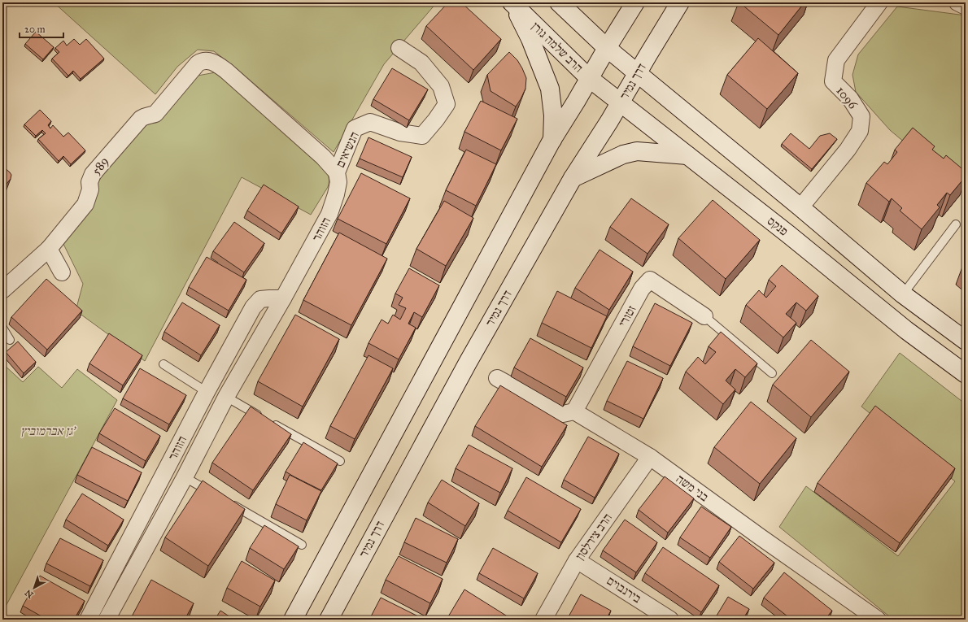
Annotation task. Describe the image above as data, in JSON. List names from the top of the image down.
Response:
{
  "streets": {
    "main road": ["הרב שלמה גורן", "דרך נמיר", "פנקס"],
    "street": [
      "1096",
      "הנשיאים",
      "589",
      "הזוהר",
      "זטורי",
      "בני משה",
      "הרב צירלסון",
      "בירנבוים"
    ]
  },
  "crossings": [
    ["הרב שלמה גורן", "פנקס"],
    ["דרך נמיר", "פנקס"],
    ["הנשיאים", "589"],
    ["הנשיאים", "הזוהר"],
    ["זטורי", "בני משה"],
    ["בני משה", "הרב צירלסון"],
    ["הרב צירלסון", "בירנבוים"]
  ],
  "parks": ["גן אברמוביץ'"],
  "scale_bar": "20 m",
  "north": "bottom left"
}
